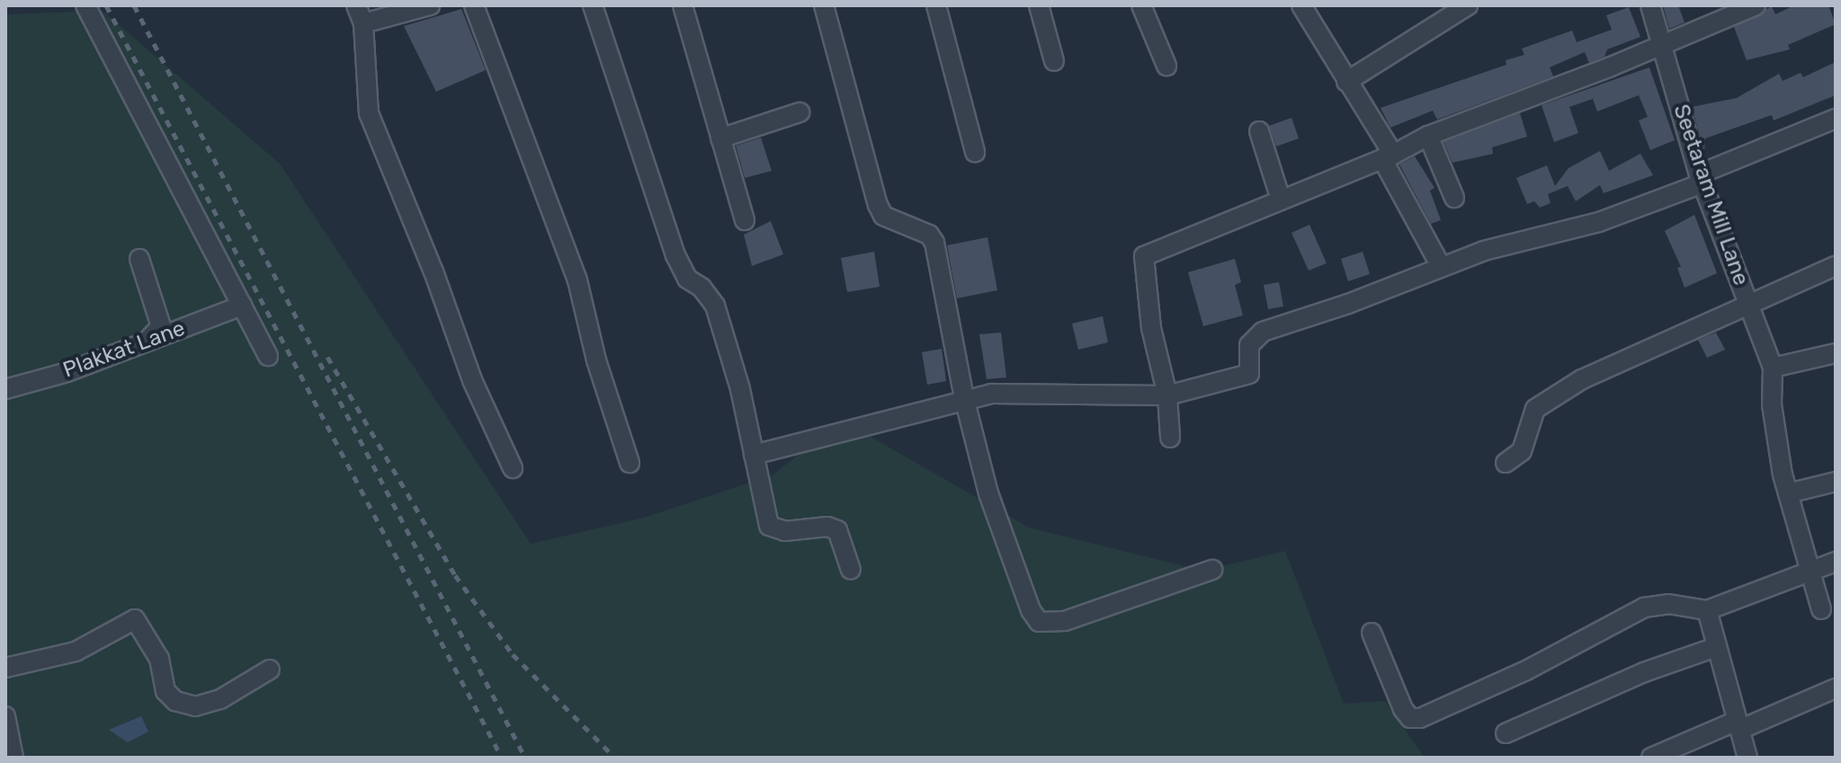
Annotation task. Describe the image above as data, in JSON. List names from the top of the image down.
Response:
{
  "streets": {
    "street": ["Seetaram Mill Lane", "Plakkat Lane"]
  }
}
